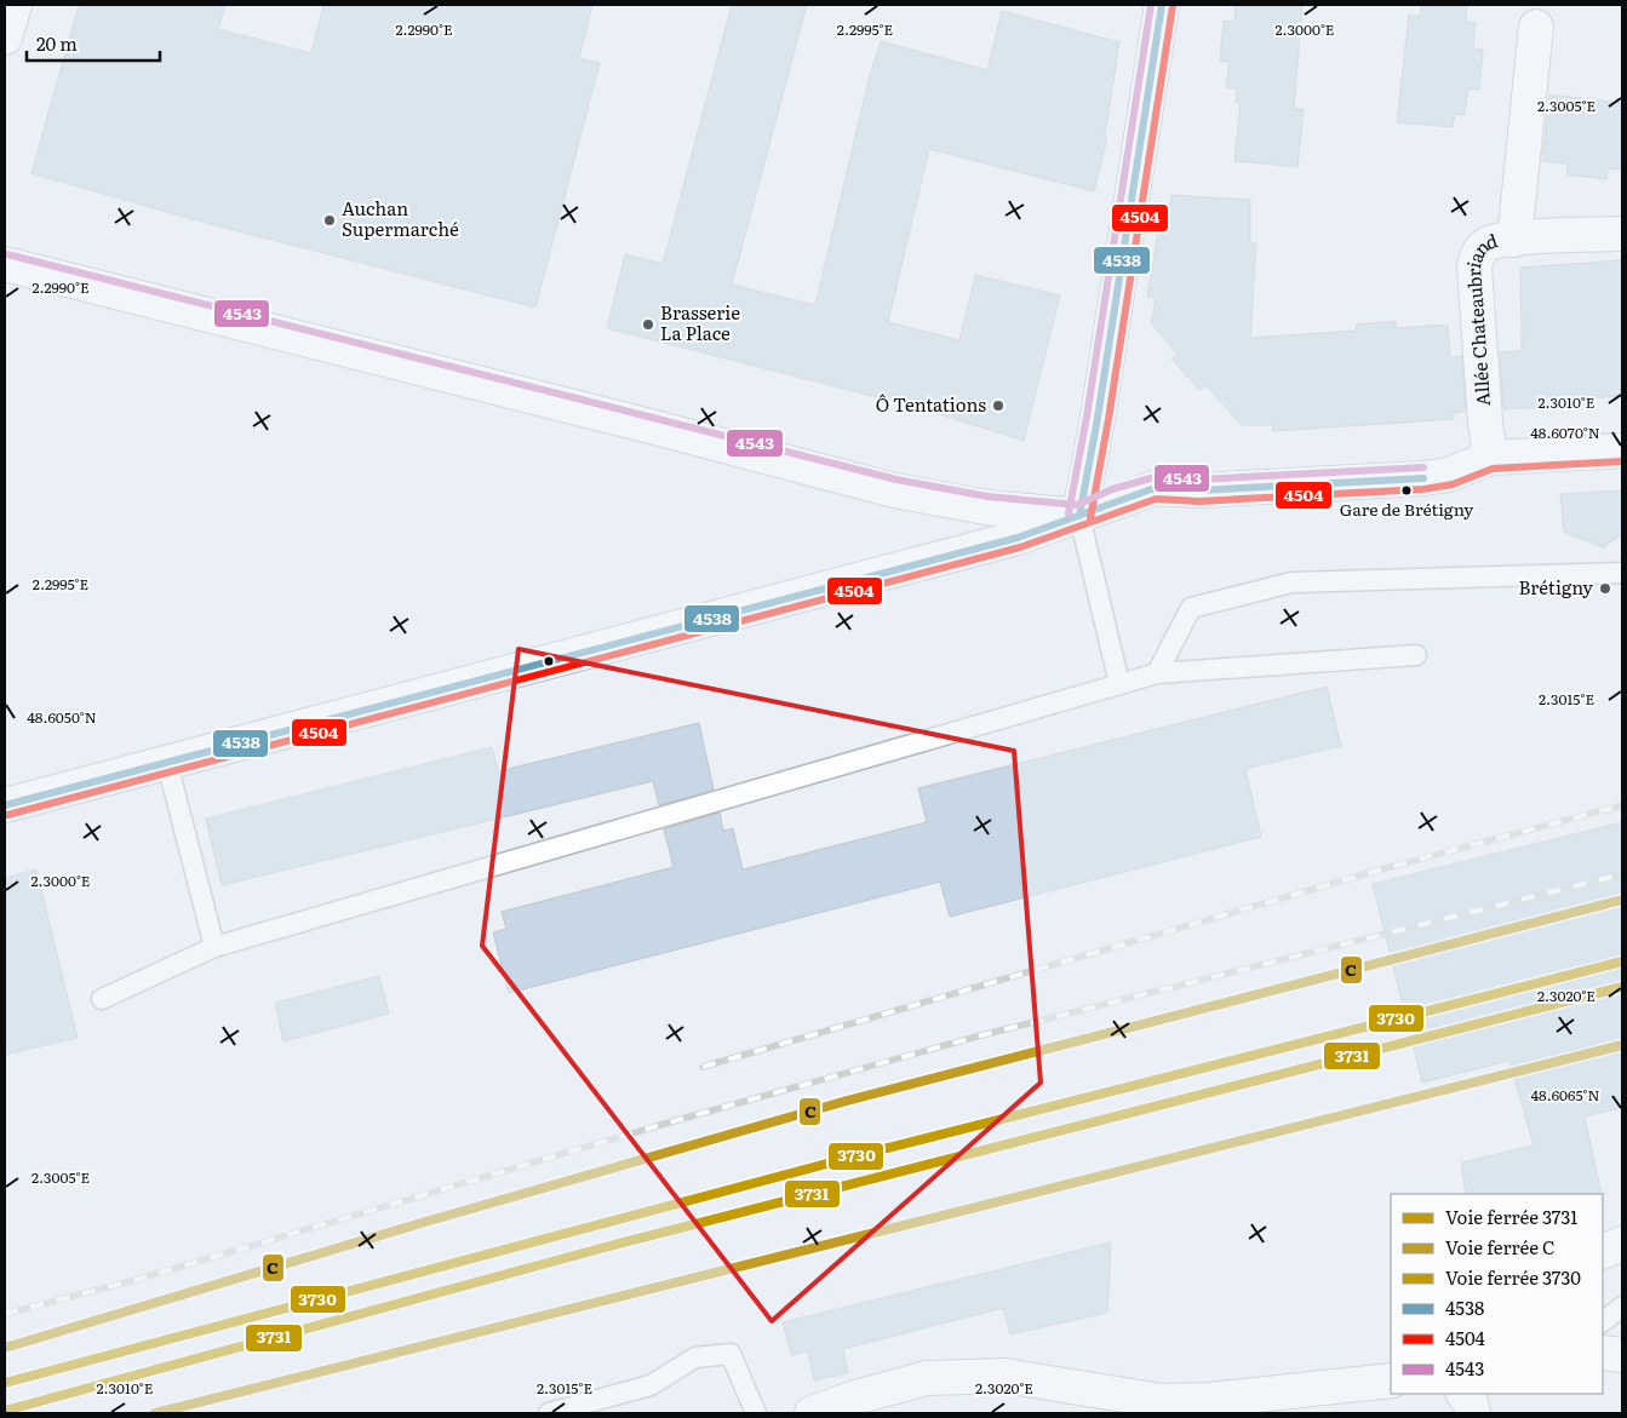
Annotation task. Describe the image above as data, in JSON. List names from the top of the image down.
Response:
{
  "streets": {
    "street": ["Allée Chateaubriand"]
  },
  "places": [
    "Auchan Supermarché",
    "Brasserie La Place",
    "Ô Tentations",
    "Gare de Brétigny",
    "Brétigny"
  ],
  "lines": [
    "transit line 4538",
    "transit line 4543",
    "transit line 4504",
    "rail line C",
    "rail line 3730",
    "rail line 3731"
  ],
  "legend": [
    "Voie ferrée 3731",
    "Voie ferrée C",
    "Voie ferrée 3730",
    "4538",
    "4504",
    "4543"
  ],
  "scale_bar": "20 m",
  "coordinates": [
    "2.2995°E",
    "2.2990°E",
    "2.3000°E",
    "2.3005°E",
    "2.3010°E",
    "48.6070°N",
    "2.3015°E",
    "48.6050°N",
    "2.3020°E",
    "48.6065°N"
  ]
}
